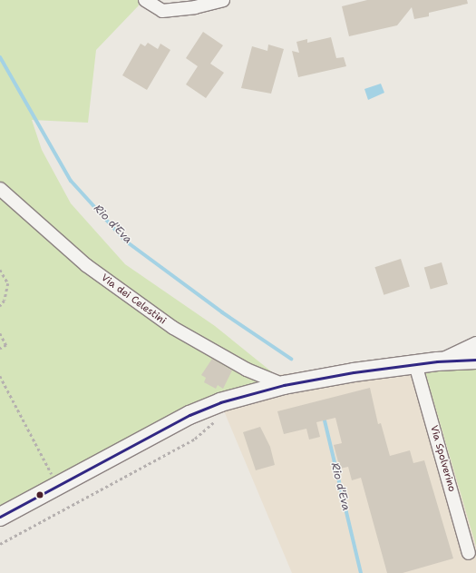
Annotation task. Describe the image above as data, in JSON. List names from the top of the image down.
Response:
{
  "streets": {
    "street": ["Via dei Celestini", "Via Spolverino"]
  },
  "water": ["Rio d'Eva"]
}
